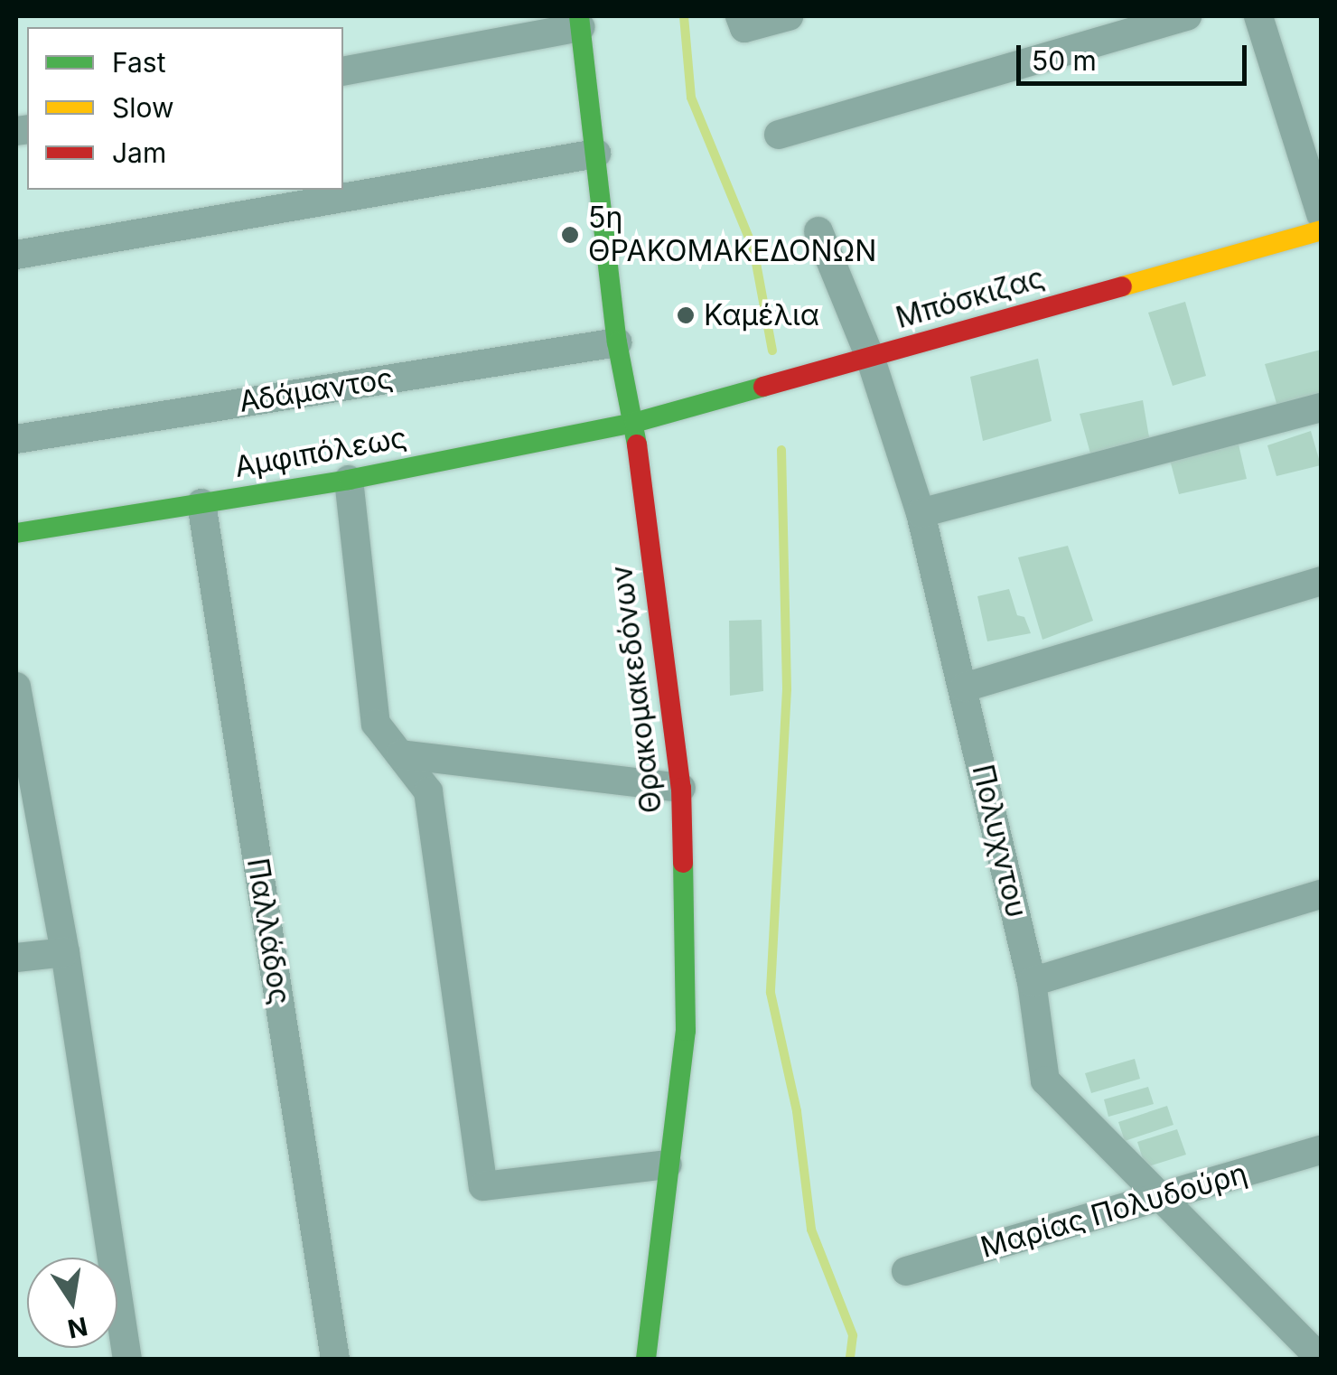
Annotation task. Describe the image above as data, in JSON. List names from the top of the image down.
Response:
{
  "streets": {
    "main road": ["Μπόσκιζας", "Αμφιπόλεως", "Θρακομακεδόνων"],
    "street": [
      "Αδάμαντος",
      "Πολυχντου",
      "Παλλάδος",
      "Μαρίας Πολυδούρη"
    ]
  },
  "crossings": [
    ["Μπόσκιζας", "Αμφιπόλεως"],
    ["Μπόσκιζας", "Θρακομακεδόνων"],
    ["Μπόσκιζας", "Πολυχντου"],
    ["Αδάμαντος", "Θρακομακεδόνων"],
    ["Αμφιπόλεως", "Θρακομακεδόνων"],
    ["Αμφιπόλεως", "Παλλάδος"],
    ["Πολυχντου", "Μαρίας Πολυδούρη"]
  ],
  "places": ["5η ΘΡΑΚΟΜΑΚΕΔΟΝΩΝ", "Καμέλια"],
  "legend": ["Fast", "Slow", "Jam"],
  "scale_bar": "50 m",
  "north": "bottom"
}
